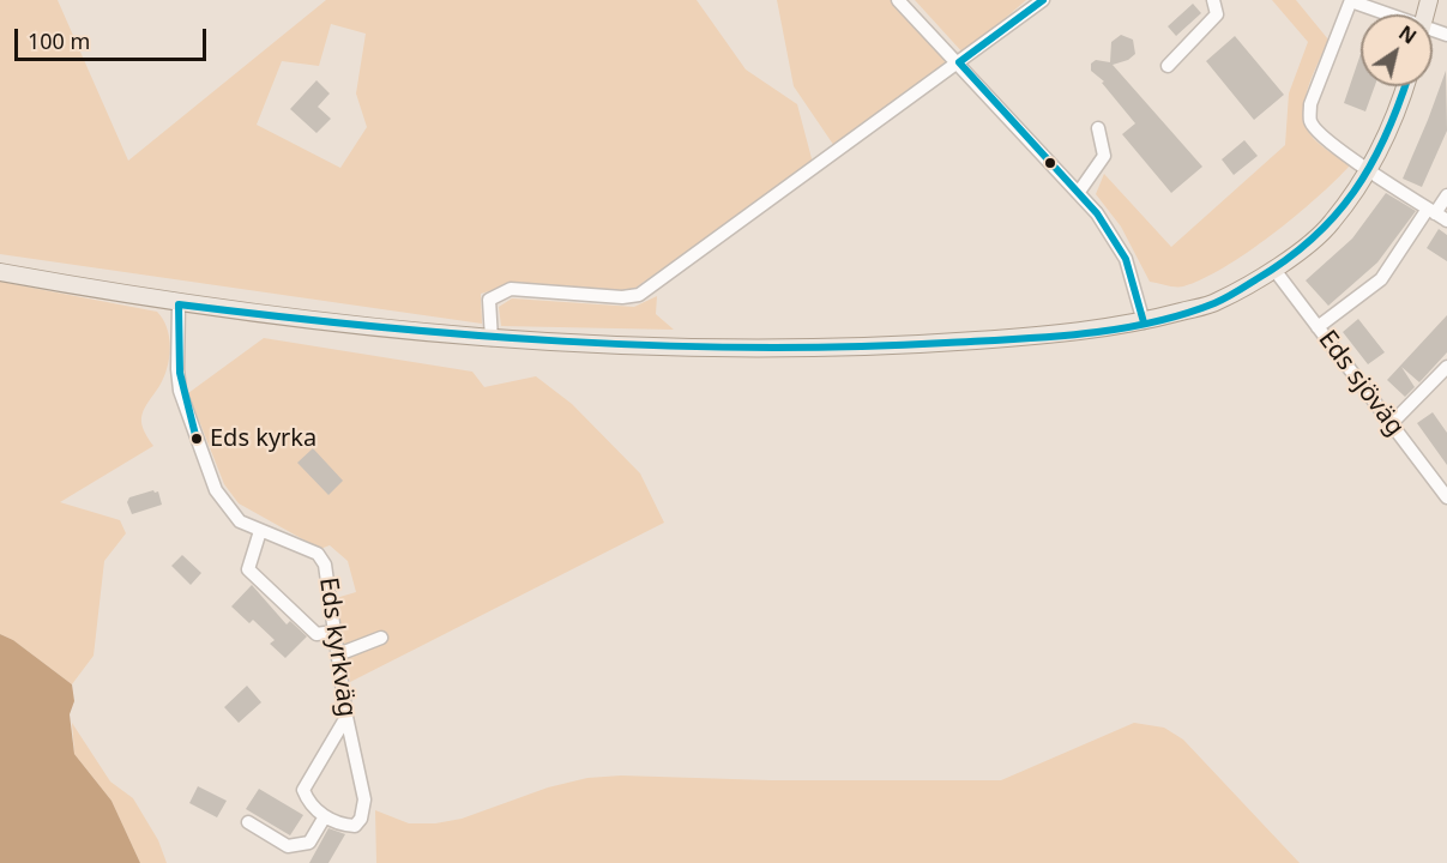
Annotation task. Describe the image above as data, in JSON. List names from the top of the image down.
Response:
{
  "streets": {
    "street": ["Eds sjöväg", "Eds kyrkväg"]
  },
  "places": ["Eds kyrka"],
  "scale_bar": "100 m",
  "north": "top right"
}
